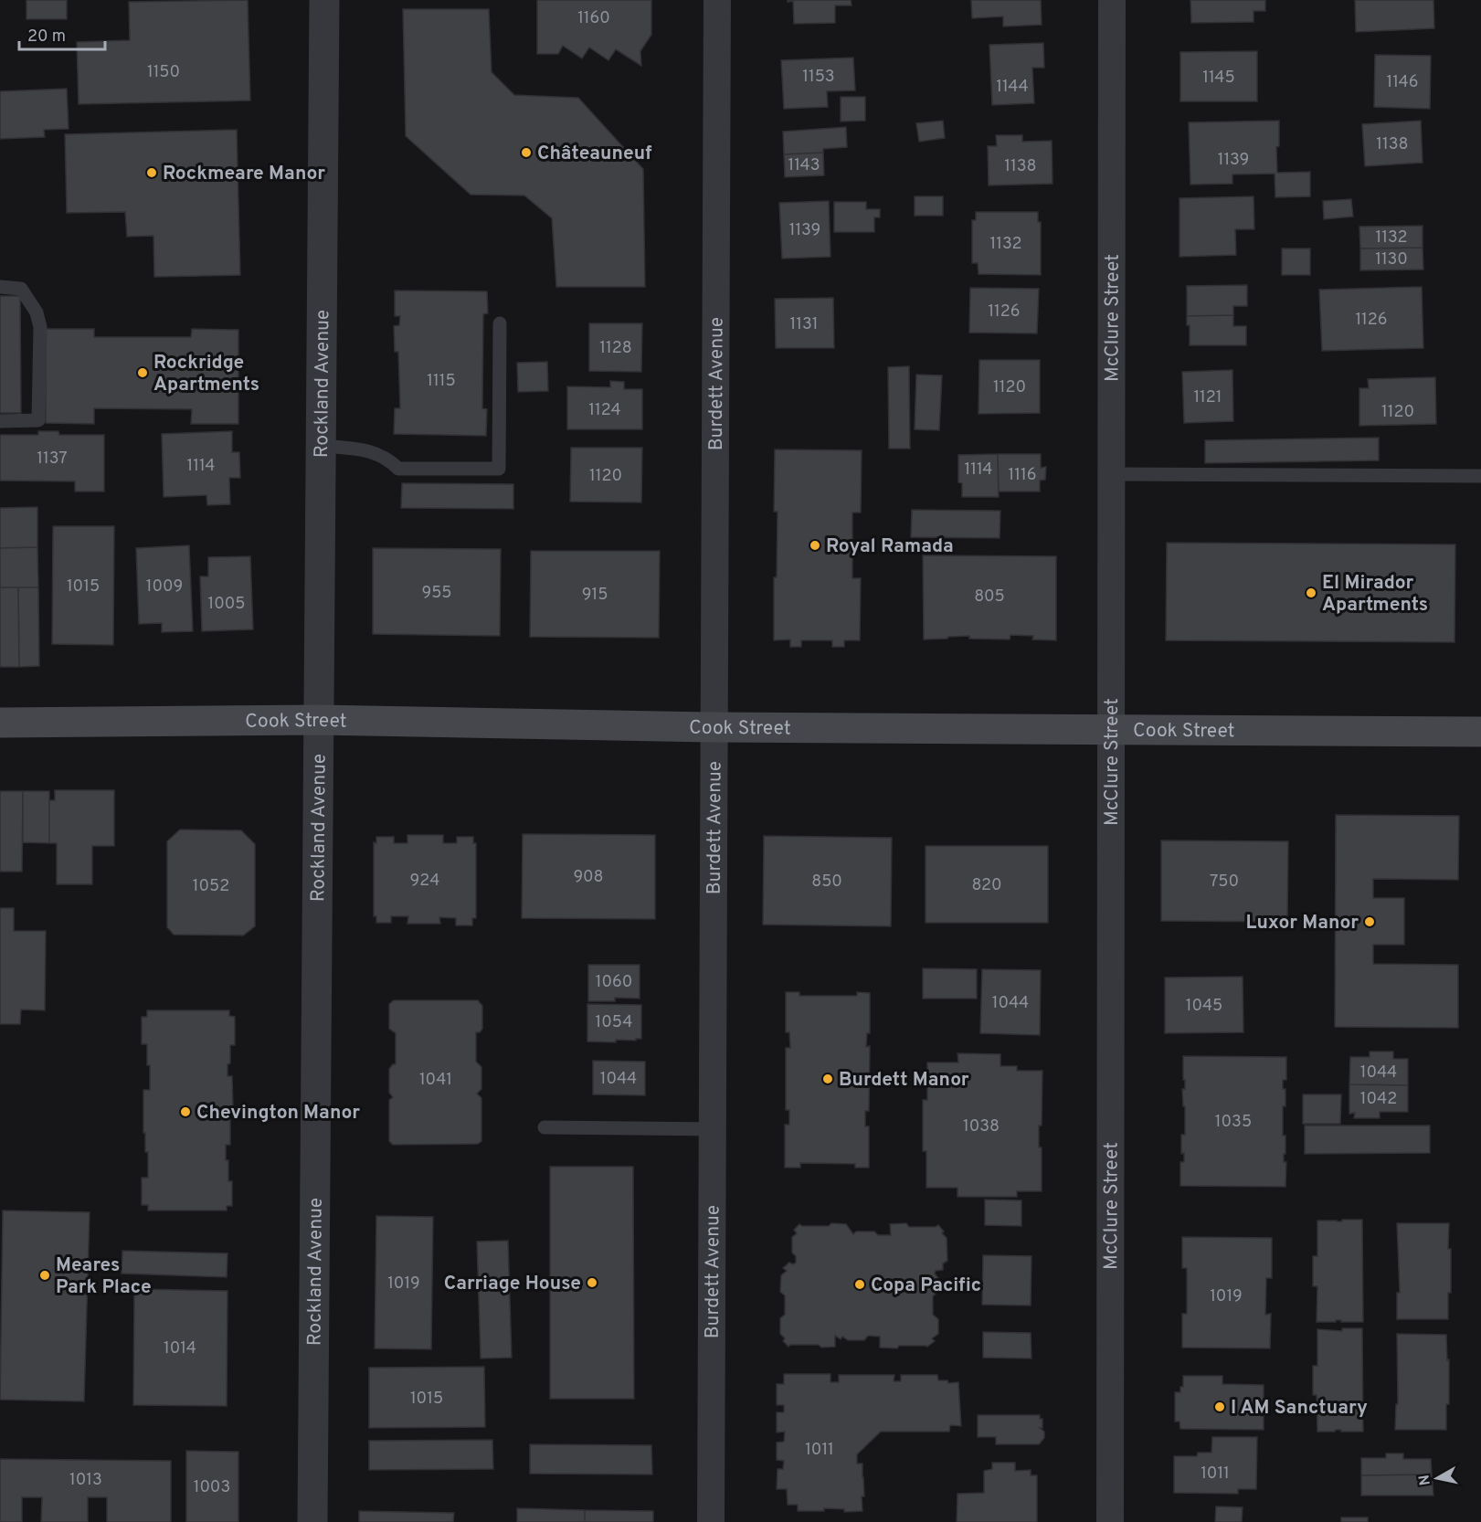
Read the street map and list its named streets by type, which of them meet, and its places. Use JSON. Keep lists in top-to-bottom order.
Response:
{
  "streets": {
    "main road": ["Cook Street"],
    "street": ["McClure Street", "Rockland Avenue", "Burdett Avenue"]
  },
  "crossings": [
    ["McClure Street", "Cook Street"],
    ["Rockland Avenue", "Cook Street"],
    ["Burdett Avenue", "Cook Street"]
  ],
  "places": [
    "Châteauneuf",
    "Rockmeare Manor",
    "Rockridge Apartments",
    "Royal Ramada",
    "El Mirador Apartments",
    "Luxor Manor",
    "Burdett Manor",
    "Chevington Manor",
    "Meares Park Place",
    "Carriage House",
    "Copa Pacific",
    "I AM Sanctuary"
  ],
  "house_numbers": [
    "1160",
    "1150",
    "1153",
    "1145",
    "1146",
    "1144",
    "1138",
    "1139",
    "1143",
    "1138",
    "1139",
    "1132",
    "1132",
    "1130",
    "1126",
    "1126",
    "1131",
    "1128",
    "1115",
    "1120",
    "1121",
    "1124",
    "1120",
    "1137",
    "1114",
    "1114",
    "1116",
    "1120",
    "1015",
    "1009",
    "955",
    "915",
    "805",
    "1005",
    "908",
    "924",
    "850",
    "750",
    "820",
    "1052",
    "1060",
    "1044",
    "1045",
    "1054",
    "1044",
    "1044",
    "1041",
    "1042",
    "1035",
    "1038",
    "1019",
    "1019",
    "1014",
    "1015",
    "1011",
    "1011",
    "1013",
    "1003"
  ],
  "scale_bar": "20 m",
  "north": "left"
}
